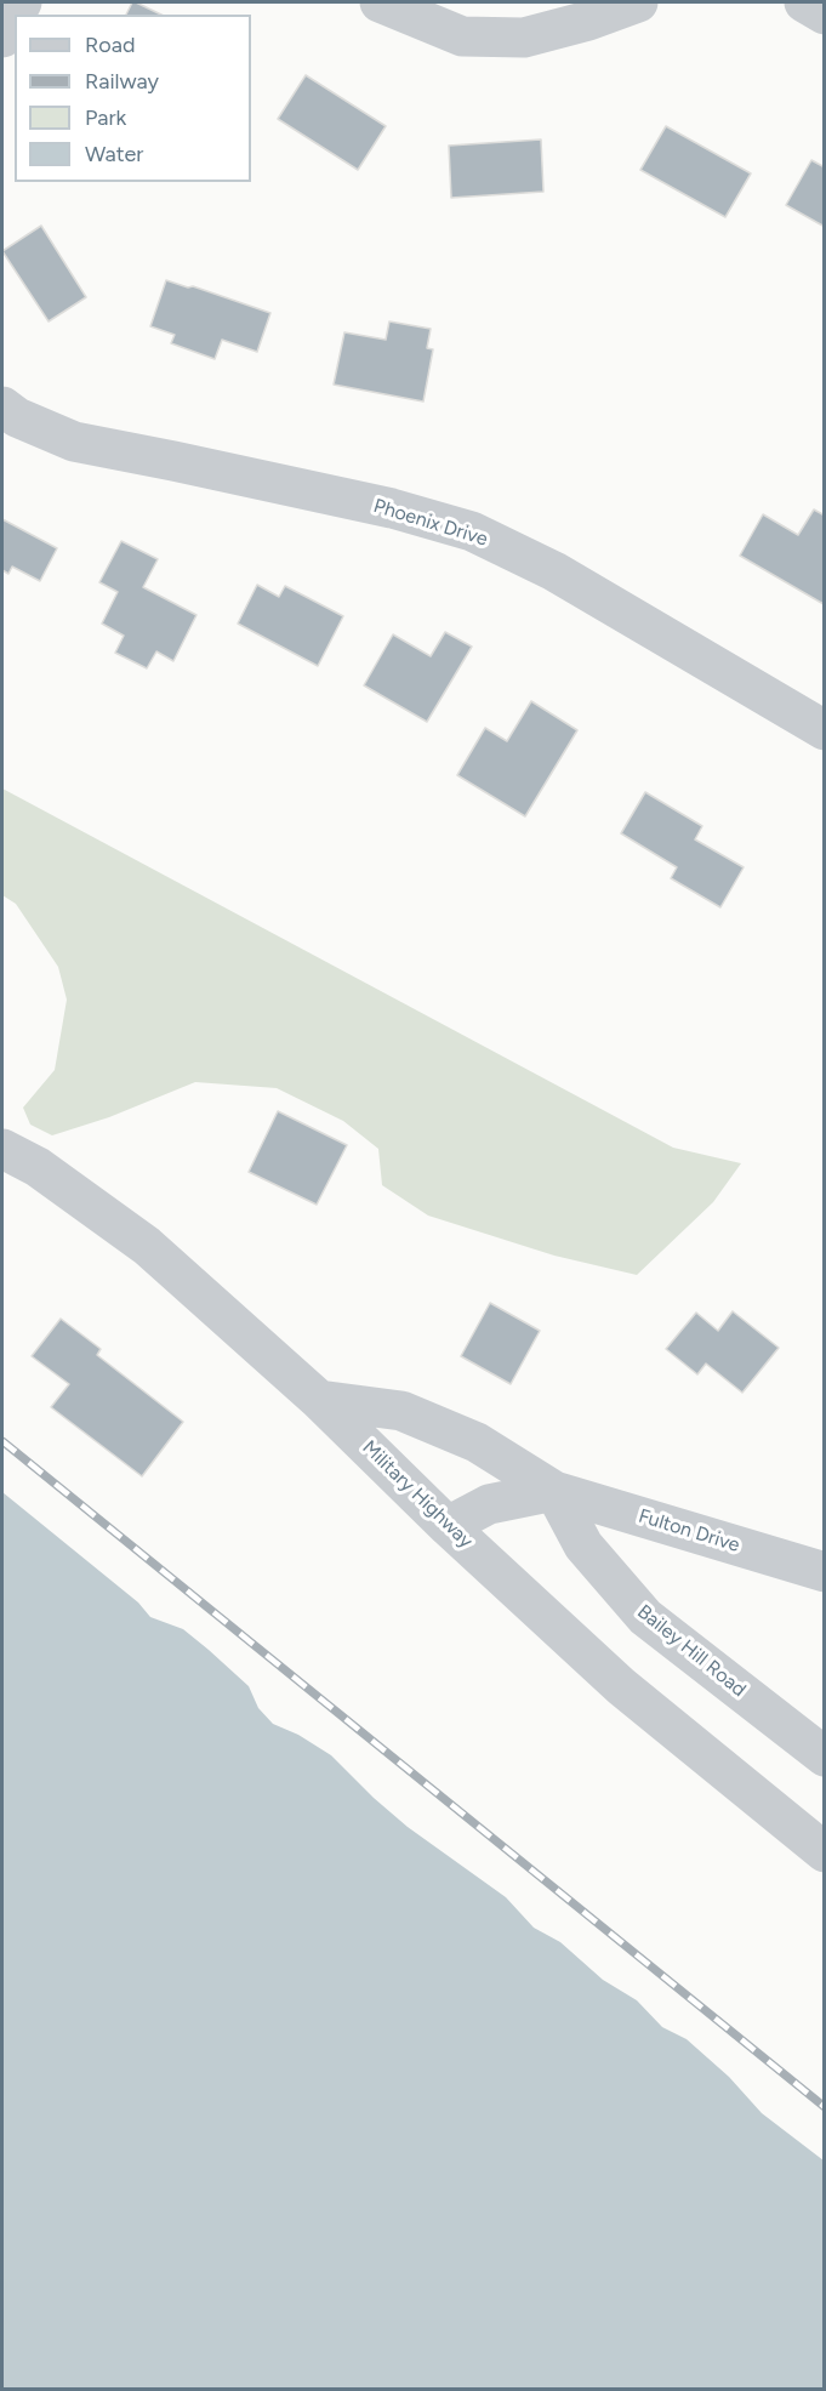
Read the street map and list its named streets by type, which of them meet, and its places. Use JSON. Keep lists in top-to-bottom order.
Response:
{
  "streets": {
    "street": [
      "Phoenix Drive",
      "Military Highway",
      "Fulton Drive",
      "Bailey Hill Road"
    ]
  },
  "crossings": [
    ["Military Highway", "Fulton Drive"],
    ["Fulton Drive", "Bailey Hill Road"]
  ],
  "legend": [
    "Road",
    "Railway",
    "Park",
    "Water"
  ]
}
